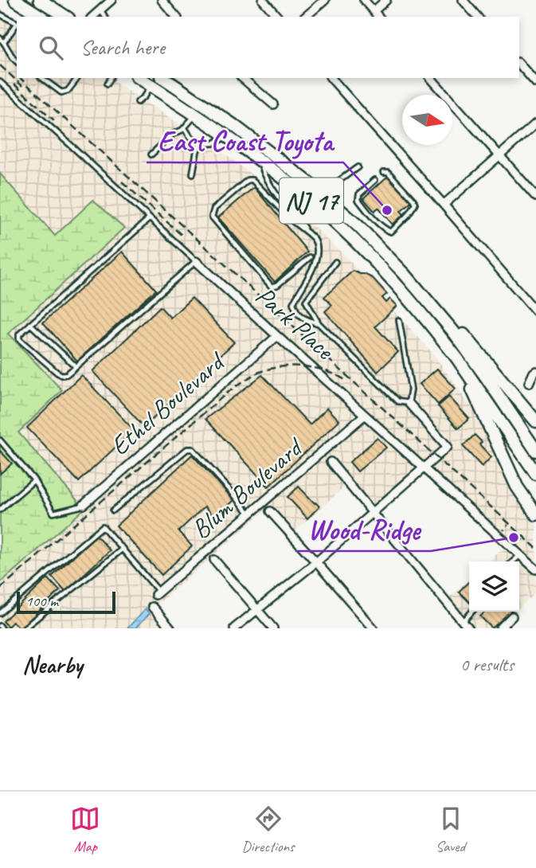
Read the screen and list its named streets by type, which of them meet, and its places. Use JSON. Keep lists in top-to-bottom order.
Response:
{
  "streets": {
    "highway": ["NJ 17"],
    "street": ["Park Place", "Ethel Boulevard", "Blum Boulevard"]
  },
  "crossings": [
    ["Park Place", "Ethel Boulevard"],
    ["Park Place", "Blum Boulevard"]
  ],
  "places": ["East Coast Toyota", "Wood-Ridge"],
  "scale_bar": "100 m",
  "north": "right",
  "page": {
    "search": "Search here",
    "scale": "100 m",
    "heading": ["Nearby", "0 results"],
    "nav": ["Map", "Directions", "Saved"]
  }
}
